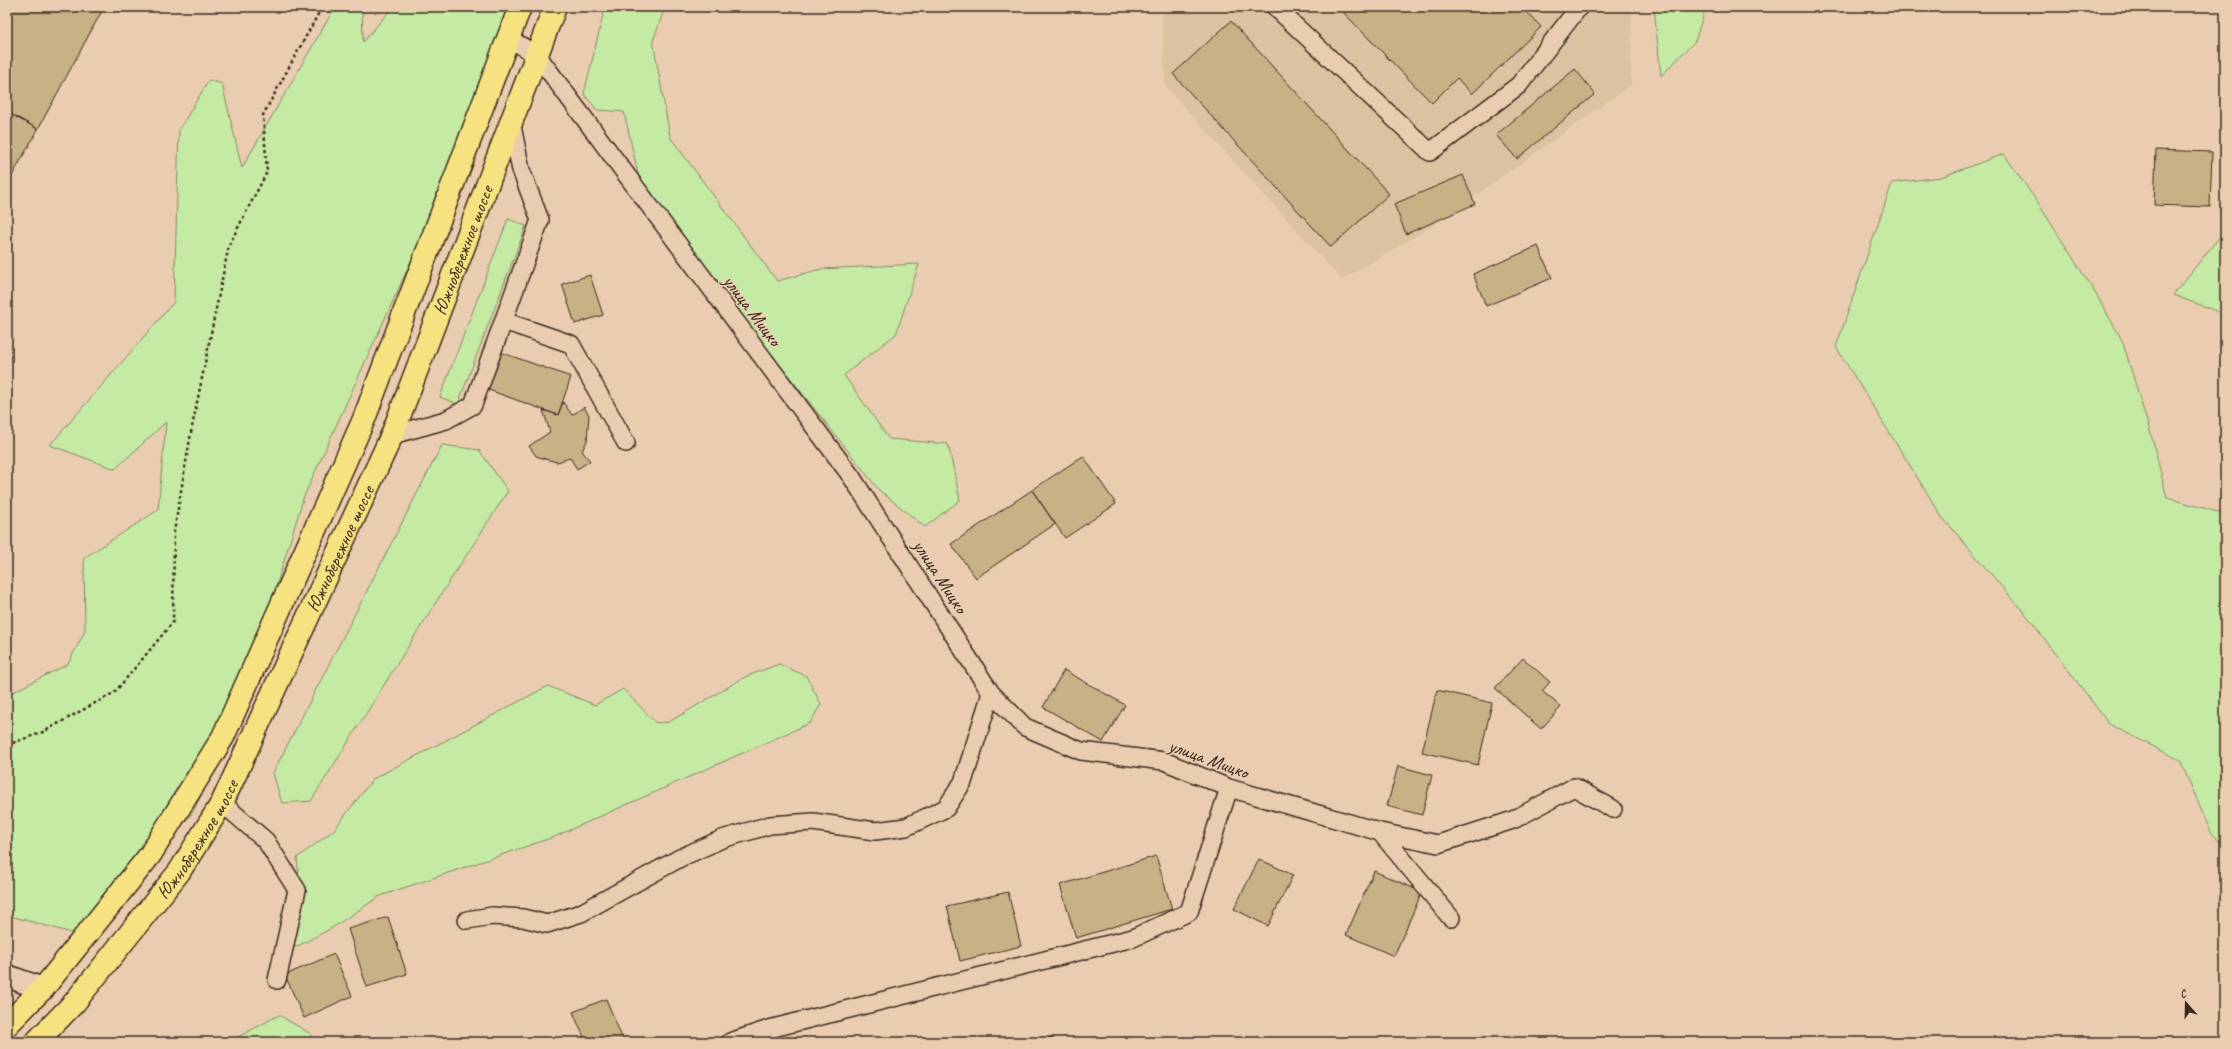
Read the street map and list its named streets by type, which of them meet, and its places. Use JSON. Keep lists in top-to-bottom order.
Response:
{
  "streets": {
    "highway": ["Южнобережное шоссе"],
    "lane": ["улица Мицко"]
  },
  "crossings": [
    ["Южнобережное шоссе", "улица Мицко"]
  ],
  "north": "top"
}
